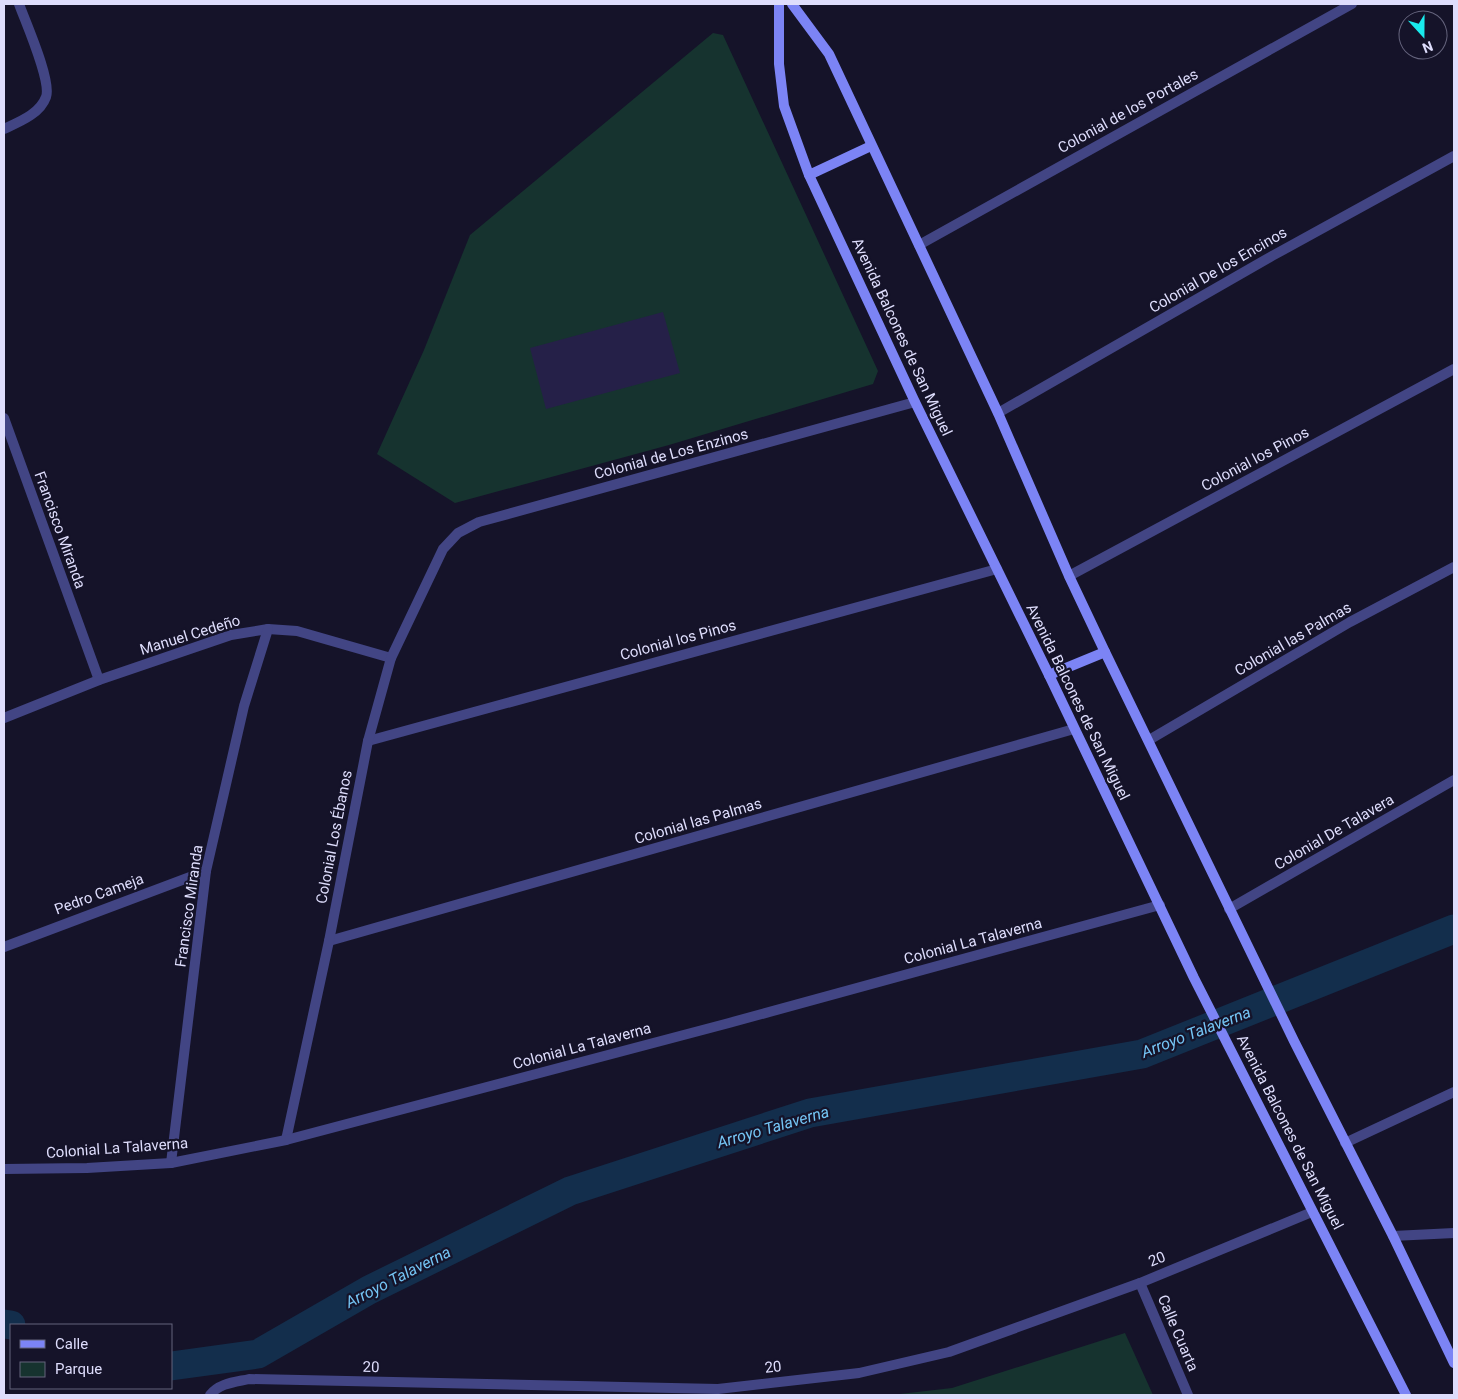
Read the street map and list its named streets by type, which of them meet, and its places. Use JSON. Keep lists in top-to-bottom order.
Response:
{
  "streets": {
    "street": [
      "Colonial de los Portales",
      "Colonial De los Encinos",
      "Avenida Balcones de San Miguel",
      "Colonial de Los Enzinos",
      "Colonial los Pinos",
      "Francisco Miranda",
      "Manuel Cedeño",
      "Colonial las Palmas",
      "Colonial De Talavera",
      "Colonial Los Ébanos",
      "Pedro Cameja",
      "Colonial La Talaverna",
      "20",
      "Calle Cuarta"
    ]
  },
  "crossings": [
    ["Avenida Balcones de San Miguel", "Colonial de Los Enzinos"],
    ["Avenida Balcones de San Miguel", "Colonial los Pinos"],
    ["Avenida Balcones de San Miguel", "Colonial las Palmas"],
    ["Avenida Balcones de San Miguel", "Colonial La Talaverna"],
    ["Avenida Balcones de San Miguel", "20"],
    ["Colonial de Los Enzinos", "Colonial Los Ébanos"],
    ["Colonial los Pinos", "Colonial Los Ébanos"],
    ["Francisco Miranda", "Manuel Cedeño"],
    ["Francisco Miranda", "Pedro Cameja"],
    ["Francisco Miranda", "Colonial La Talaverna"],
    ["Manuel Cedeño", "Colonial Los Ébanos"],
    ["Colonial las Palmas", "Colonial Los Ébanos"],
    ["Colonial Los Ébanos", "Colonial La Talaverna"],
    ["20", "Calle Cuarta"]
  ],
  "water": ["Arroyo Talaverna"],
  "legend": ["Calle", "Parque"],
  "north": "bottom"
}
